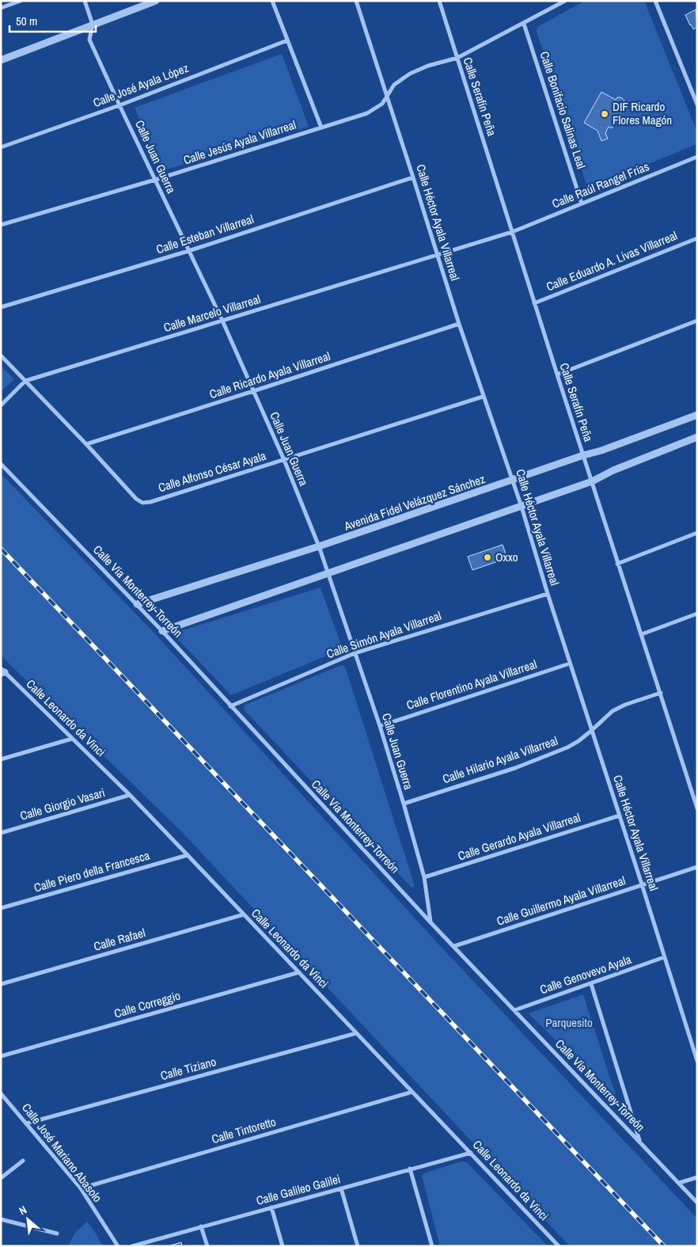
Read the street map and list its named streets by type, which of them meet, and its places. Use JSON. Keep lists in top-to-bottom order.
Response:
{
  "streets": {
    "street": [
      "Calle José Ayala López",
      "Calle Serafín Peña",
      "Calle Bonifacio Salinas Leal",
      "Calle Jesús Ayala Villarreal",
      "Calle Juan Guerra",
      "Calle Raúl Rangel Frías",
      "Calle Héctor Ayala Villarreal",
      "Calle Esteban Villarreal",
      "Calle Eduardo A. Livas Villarreal",
      "Calle Marcelo Villarreal",
      "Calle Ricardo Ayala Villarreal",
      "Calle Alfonso César Ayala",
      "Avenida Fidel Velázquez Sánchez",
      "Calle Vía Monterrey-Torreón",
      "Calle Simón Ayala Villarreal",
      "Calle Florentino Ayala Villarreal",
      "Calle Leonardo da Vinci",
      "Calle Hilario Ayala Villarreal",
      "Calle Giorgio Vasari",
      "Calle Gerardo Ayala Villarreal",
      "Calle Piero della Francesca",
      "Calle Guillermo Ayala Villarreal",
      "Calle Rafael",
      "Calle Genovevo Ayala",
      "Calle Correggio",
      "Calle Tiziano",
      "Calle Tintoretto",
      "Calle José Mariano Abasolo",
      "Calle Galileo Galilei"
    ]
  },
  "crossings": [
    ["Calle José Ayala López", "Calle Juan Guerra"],
    ["Calle Serafín Peña", "Calle Jesús Ayala Villarreal"],
    ["Calle Serafín Peña", "Calle Raúl Rangel Frías"],
    ["Calle Serafín Peña", "Calle Eduardo A. Livas Villarreal"],
    ["Calle Serafín Peña", "Avenida Fidel Velázquez Sánchez"],
    ["Calle Serafín Peña", "Calle Hilario Ayala Villarreal"],
    ["Calle Bonifacio Salinas Leal", "Calle Jesús Ayala Villarreal"],
    ["Calle Bonifacio Salinas Leal", "Calle Raúl Rangel Frías"],
    ["Calle Jesús Ayala Villarreal", "Calle Juan Guerra"],
    ["Calle Jesús Ayala Villarreal", "Calle Héctor Ayala Villarreal"],
    ["Calle Juan Guerra", "Calle Esteban Villarreal"],
    ["Calle Juan Guerra", "Calle Marcelo Villarreal"],
    ["Calle Juan Guerra", "Calle Ricardo Ayala Villarreal"],
    ["Calle Juan Guerra", "Calle Alfonso César Ayala"],
    ["Calle Juan Guerra", "Avenida Fidel Velázquez Sánchez"],
    ["Calle Juan Guerra", "Calle Vía Monterrey-Torreón"],
    ["Calle Juan Guerra", "Calle Simón Ayala Villarreal"],
    ["Calle Juan Guerra", "Calle Florentino Ayala Villarreal"],
    ["Calle Juan Guerra", "Calle Hilario Ayala Villarreal"],
    ["Calle Juan Guerra", "Calle Gerardo Ayala Villarreal"],
    ["Calle Raúl Rangel Frías", "Calle Héctor Ayala Villarreal"],
    ["Calle Raúl Rangel Frías", "Calle Marcelo Villarreal"],
    ["Calle Héctor Ayala Villarreal", "Calle Esteban Villarreal"],
    ["Calle Héctor Ayala Villarreal", "Calle Marcelo Villarreal"],
    ["Calle Héctor Ayala Villarreal", "Calle Ricardo Ayala Villarreal"],
    ["Calle Héctor Ayala Villarreal", "Calle Alfonso César Ayala"],
    ["Calle Héctor Ayala Villarreal", "Avenida Fidel Velázquez Sánchez"],
    ["Calle Héctor Ayala Villarreal", "Calle Simón Ayala Villarreal"],
    ["Calle Héctor Ayala Villarreal", "Calle Florentino Ayala Villarreal"],
    ["Calle Héctor Ayala Villarreal", "Calle Hilario Ayala Villarreal"],
    ["Calle Héctor Ayala Villarreal", "Calle Gerardo Ayala Villarreal"],
    ["Calle Héctor Ayala Villarreal", "Calle Guillermo Ayala Villarreal"],
    ["Calle Héctor Ayala Villarreal", "Calle Genovevo Ayala"],
    ["Calle Marcelo Villarreal", "Calle Alfonso César Ayala"],
    ["Calle Ricardo Ayala Villarreal", "Calle Alfonso César Ayala"],
    ["Avenida Fidel Velázquez Sánchez", "Calle Vía Monterrey-Torreón"],
    ["Calle Vía Monterrey-Torreón", "Calle Simón Ayala Villarreal"],
    ["Calle Vía Monterrey-Torreón", "Calle Guillermo Ayala Villarreal"],
    ["Calle Vía Monterrey-Torreón", "Calle Genovevo Ayala"],
    ["Calle Leonardo da Vinci", "Calle Giorgio Vasari"],
    ["Calle Leonardo da Vinci", "Calle Piero della Francesca"],
    ["Calle Leonardo da Vinci", "Calle Rafael"],
    ["Calle Leonardo da Vinci", "Calle Correggio"],
    ["Calle Leonardo da Vinci", "Calle Tiziano"],
    ["Calle Leonardo da Vinci", "Calle Tintoretto"],
    ["Calle Leonardo da Vinci", "Calle Galileo Galilei"],
    ["Calle Tiziano", "Calle José Mariano Abasolo"],
    ["Calle Tintoretto", "Calle José Mariano Abasolo"]
  ],
  "parks": ["Parquesito"],
  "places": ["DIF Ricardo Flores Magón", "Oxxo"],
  "scale_bar": "50 m",
  "north": "top left"
}
